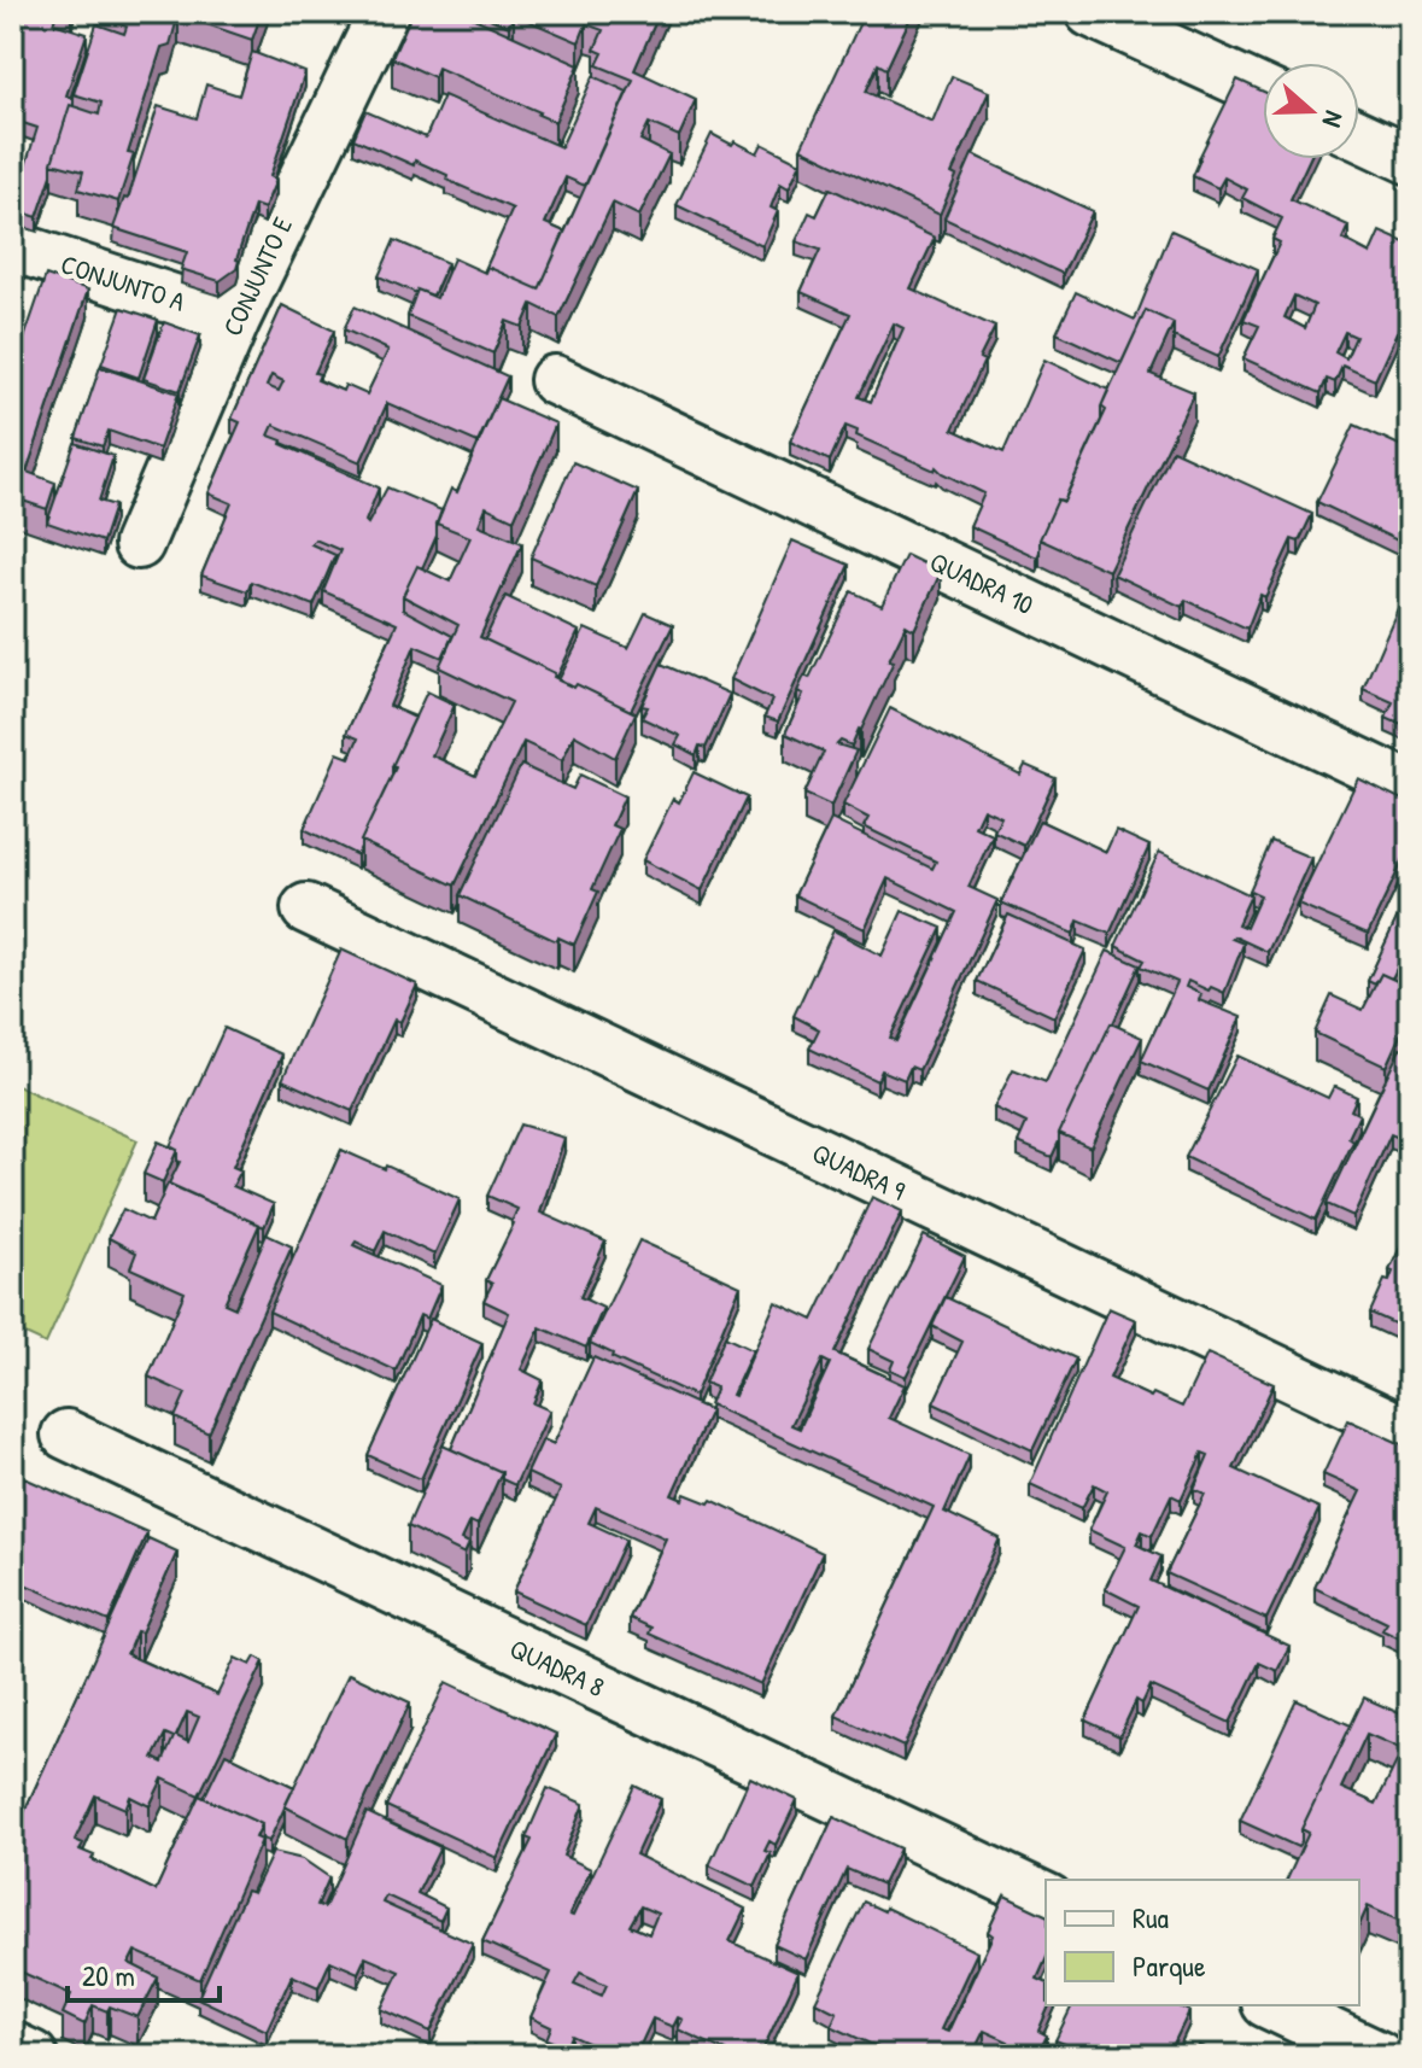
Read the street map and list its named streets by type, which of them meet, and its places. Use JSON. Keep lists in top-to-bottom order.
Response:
{
  "streets": {
    "street": [
      "CONJUNTO E",
      "CONJUNTO A",
      "QUADRA 10",
      "QUADRA 9",
      "QUADRA 8"
    ]
  },
  "crossings": [
    ["CONJUNTO E", "CONJUNTO A"]
  ],
  "legend": ["Rua", "Parque"],
  "scale_bar": "20 m",
  "north": "right"
}
